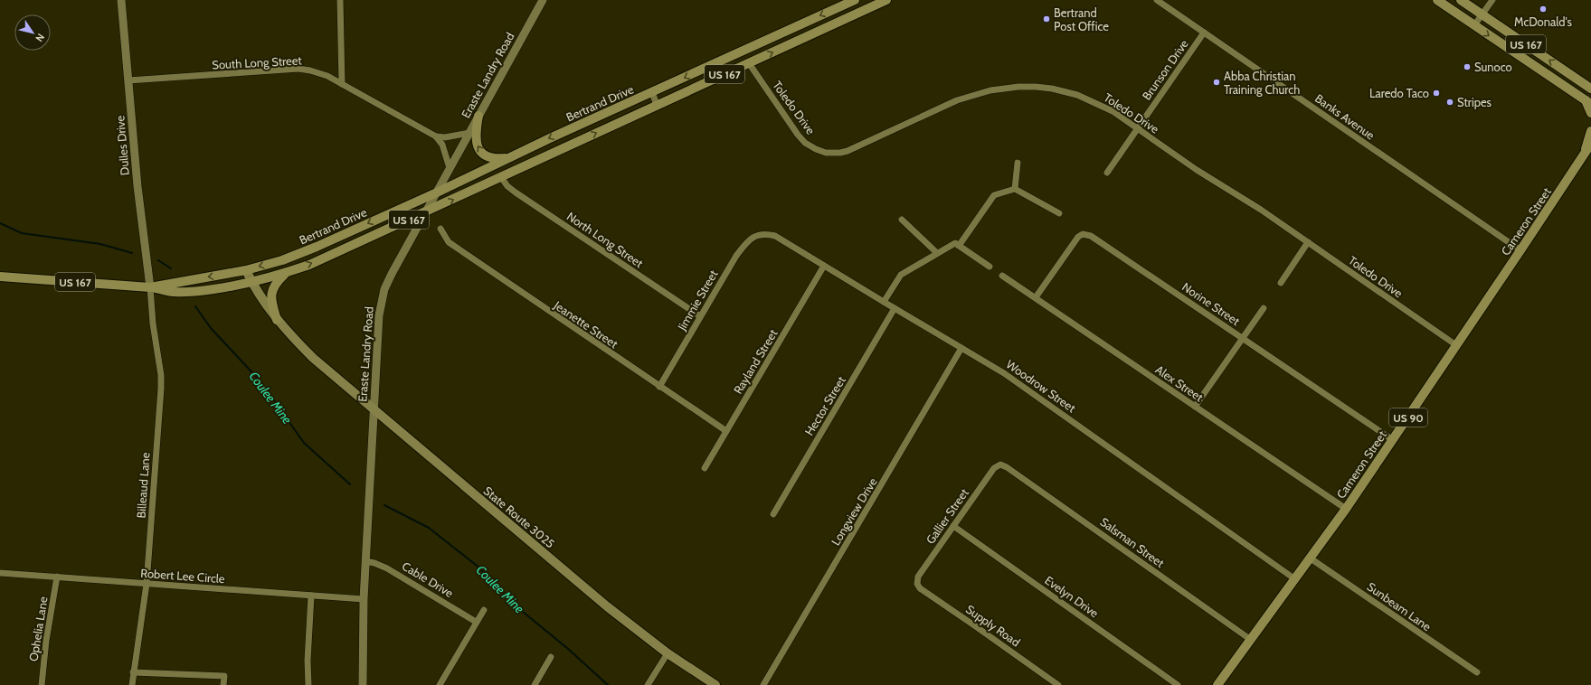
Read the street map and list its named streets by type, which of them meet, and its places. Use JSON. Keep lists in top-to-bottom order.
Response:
{
  "streets": {
    "main road": [
      "US 167",
      "Bertrand Drive",
      "Cameron Street",
      "US 90",
      "State Route 3025"
    ],
    "street": [
      "South Long Street",
      "Brunson Drive",
      "Eraste Landry Road",
      "Toledo Drive",
      "Banks Avenue",
      "Dulles Drive",
      "North Long Street",
      "Jimmie Street",
      "Norine Street",
      "Jeanette Street",
      "Rayland Street",
      "Alex Street",
      "Woodrow Street",
      "Hector Street",
      "Billeaud Lane",
      "Longview Drive",
      "Gallier Street",
      "Salsman Street",
      "Robert Lee Circle",
      "Cable Drive",
      "Evelyn Drive",
      "Sunbeam Lane",
      "Supply Road",
      "Ophelia Lane"
    ]
  },
  "crossings": [
    ["US 167", "Eraste Landry Road"],
    ["US 167", "Bertrand Drive"],
    ["US 167", "Toledo Drive"],
    ["US 167", "Dulles Drive"],
    ["US 167", "North Long Street"],
    ["US 167", "Billeaud Lane"],
    ["US 167", "State Route 3025"],
    ["South Long Street", "Dulles Drive"],
    ["Brunson Drive", "Toledo Drive"],
    ["Brunson Drive", "Banks Avenue"],
    ["Eraste Landry Road", "Bertrand Drive"],
    ["Eraste Landry Road", "State Route 3025"],
    ["Eraste Landry Road", "Robert Lee Circle"],
    ["Eraste Landry Road", "Cable Drive"],
    ["Bertrand Drive", "Dulles Drive"],
    ["Bertrand Drive", "Billeaud Lane"],
    ["Bertrand Drive", "State Route 3025"],
    ["Toledo Drive", "Cameron Street"],
    ["Banks Avenue", "Cameron Street"],
    ["Dulles Drive", "Billeaud Lane"],
    ["Cameron Street", "Norine Street"],
    ["Cameron Street", "Alex Street"],
    ["Cameron Street", "Woodrow Street"],
    ["Cameron Street", "Salsman Street"],
    ["Cameron Street", "Sunbeam Lane"],
    ["North Long Street", "Jimmie Street"],
    ["Jimmie Street", "Jeanette Street"],
    ["Jimmie Street", "Woodrow Street"],
    ["Norine Street", "Alex Street"],
    ["Jeanette Street", "Rayland Street"],
    ["Rayland Street", "Woodrow Street"],
    ["Woodrow Street", "Hector Street"],
    ["Woodrow Street", "Longview Drive"],
    ["Billeaud Lane", "Robert Lee Circle"],
    ["Gallier Street", "Salsman Street"],
    ["Gallier Street", "Evelyn Drive"],
    ["Gallier Street", "Supply Road"],
    ["Robert Lee Circle", "Ophelia Lane"]
  ],
  "water": ["Coulee Mine"],
  "places": [
    "McDonald's",
    "Bertrand Post Office",
    "Sunoco",
    "Abba Christian Training Church",
    "Laredo Taco",
    "Stripes"
  ],
  "north": "bottom right"
}
